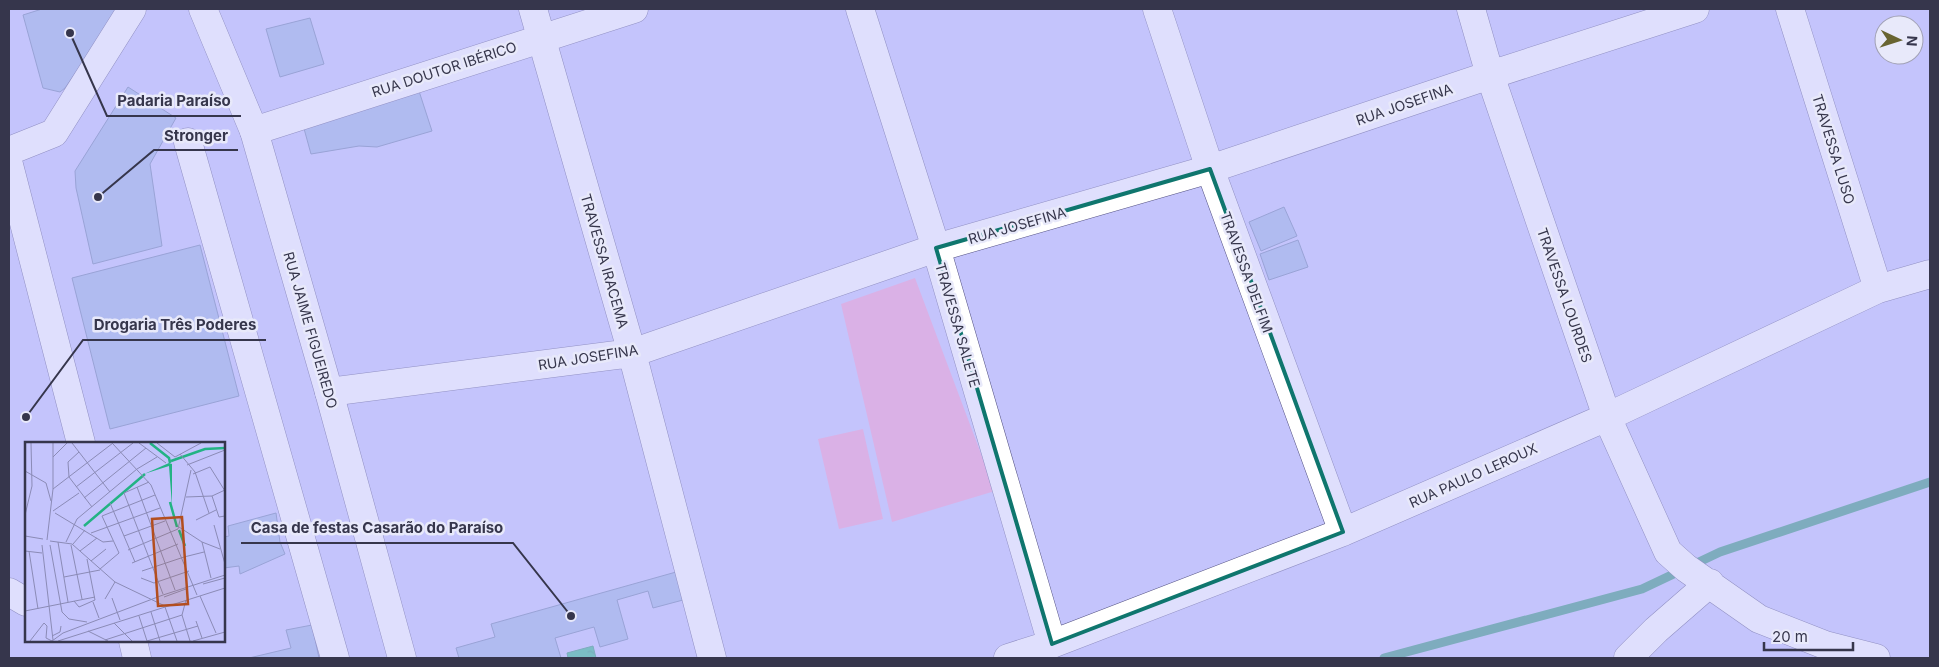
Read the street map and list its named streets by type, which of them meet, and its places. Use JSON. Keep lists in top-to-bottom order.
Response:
{
  "streets": {
    "street": [
      "RUA DOUTOR IBÉRICO",
      "RUA JOSEFINA",
      "TRAVESSA LUSO",
      "TRAVESSA IRACEMA",
      "TRAVESSA DELFIM",
      "TRAVESSA LOURDES",
      "TRAVESSA SALETE",
      "RUA JAIME FIGUEIREDO",
      "RUA PAULO LEROUX"
    ]
  },
  "crossings": [
    ["RUA DOUTOR IBÉRICO", "TRAVESSA IRACEMA"],
    ["RUA DOUTOR IBÉRICO", "RUA JAIME FIGUEIREDO"],
    ["RUA JOSEFINA", "TRAVESSA IRACEMA"],
    ["RUA JOSEFINA", "TRAVESSA DELFIM"],
    ["RUA JOSEFINA", "TRAVESSA LOURDES"],
    ["RUA JOSEFINA", "TRAVESSA SALETE"],
    ["RUA JOSEFINA", "RUA JAIME FIGUEIREDO"],
    ["TRAVESSA LUSO", "RUA PAULO LEROUX"],
    ["TRAVESSA DELFIM", "RUA PAULO LEROUX"],
    ["TRAVESSA LOURDES", "RUA PAULO LEROUX"],
    ["TRAVESSA SALETE", "RUA PAULO LEROUX"]
  ],
  "places": [
    "Padaria Paraíso",
    "Stronger",
    "Drogaria Três Poderes",
    "Casa de festas Casarão do Paraíso"
  ],
  "scale_bar": "20 m",
  "north": "right"
}
